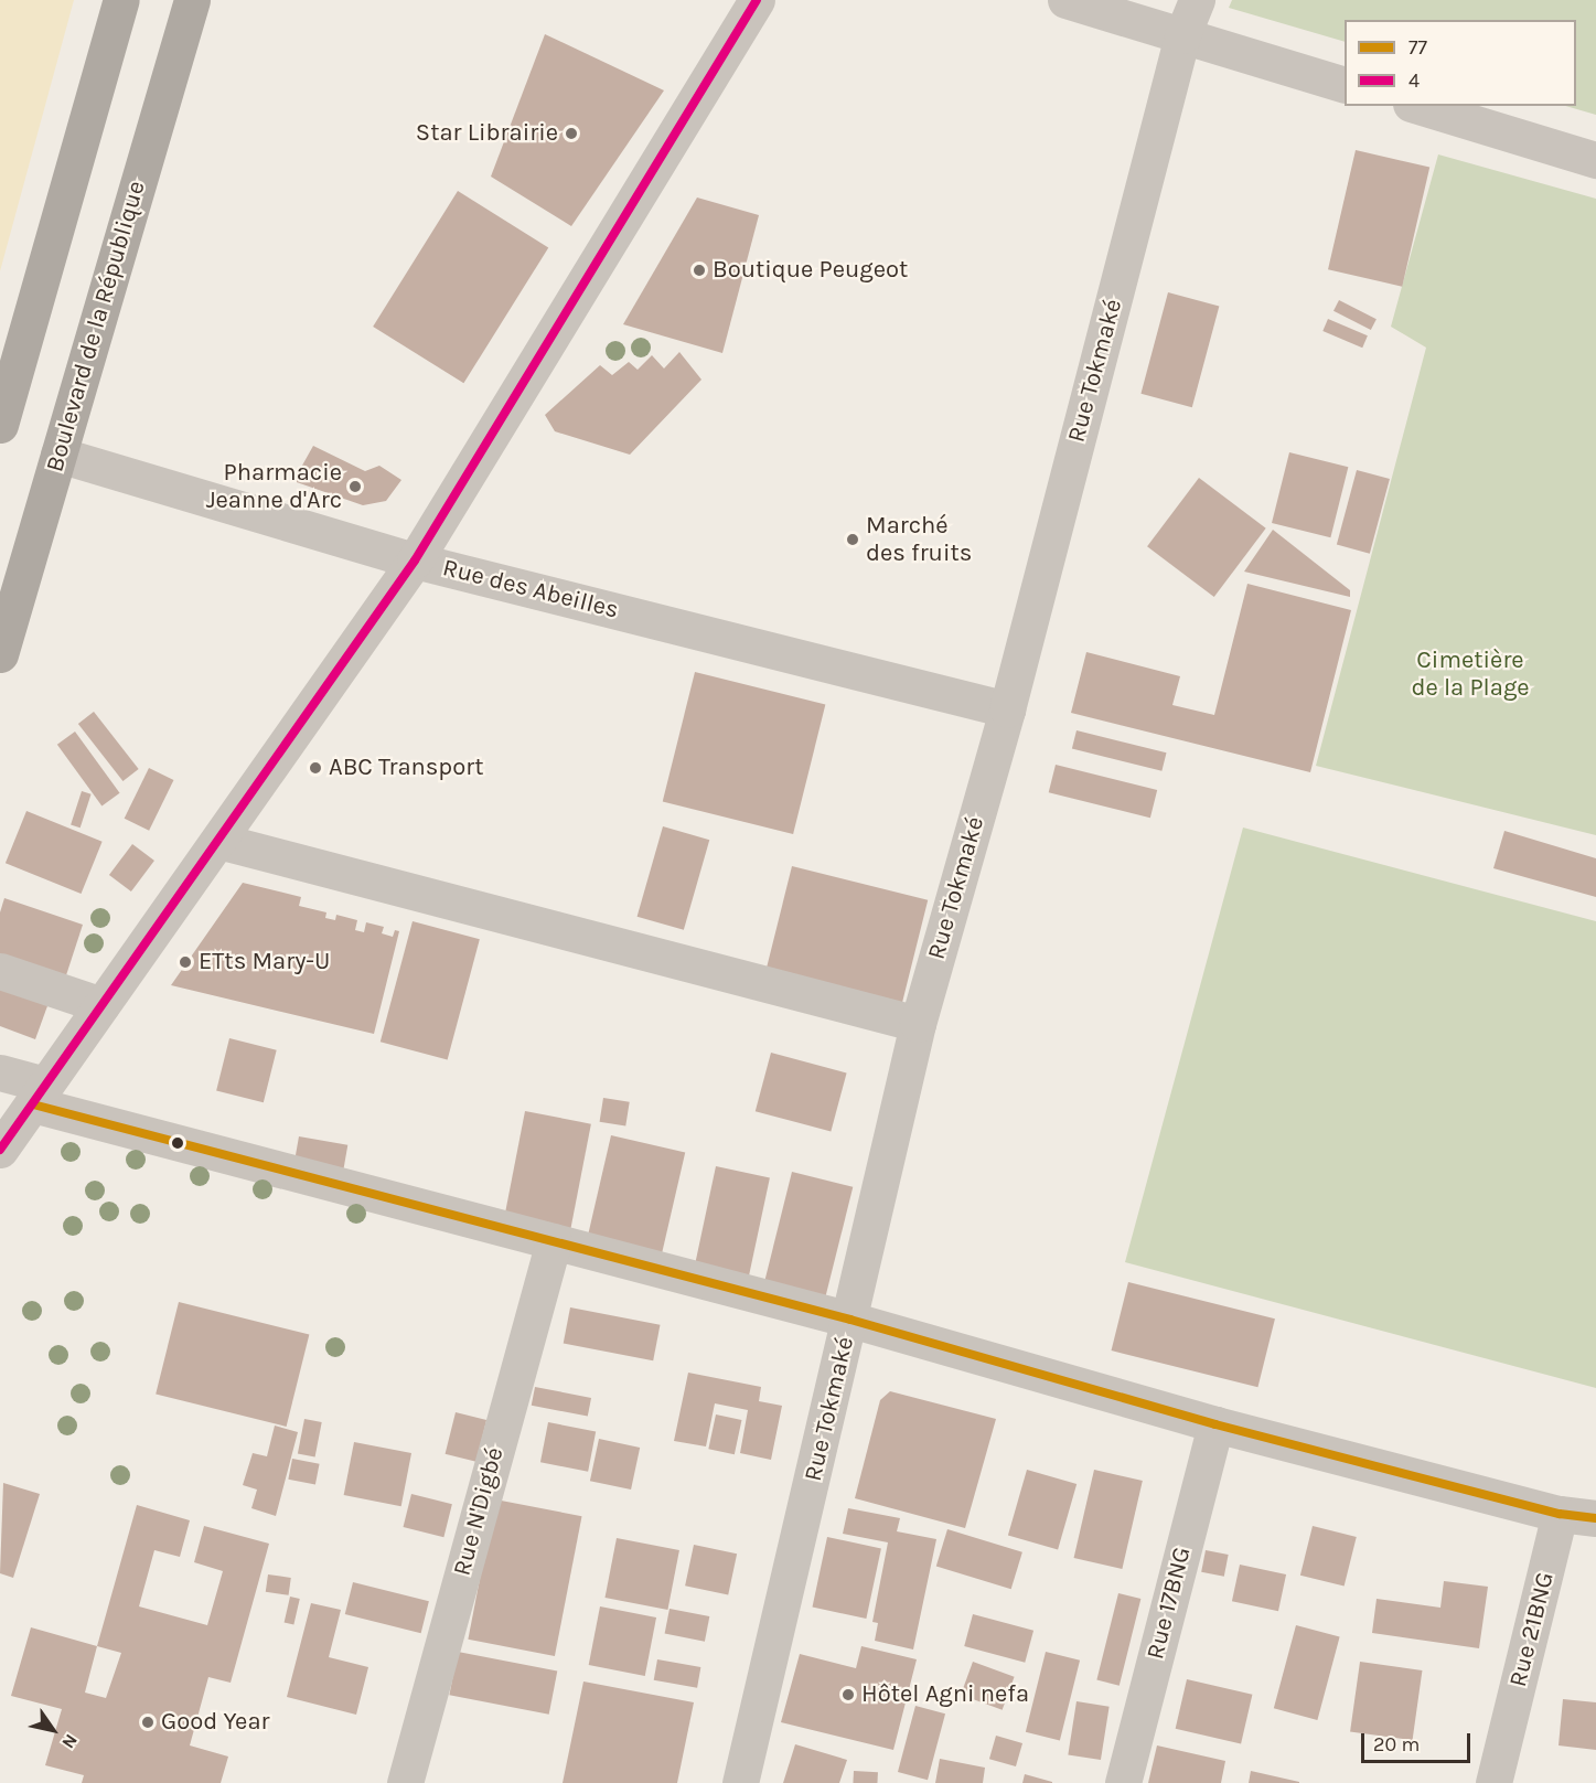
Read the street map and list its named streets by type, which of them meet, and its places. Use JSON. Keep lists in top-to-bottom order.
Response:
{
  "streets": {
    "highway": ["Boulevard de la République"],
    "street": [
      "Rue Tokmaké",
      "Rue des Abeilles",
      "Rue N'Digbé",
      "Rue 17BNG",
      "Rue 21BNG"
    ]
  },
  "crossings": [
    ["Boulevard de la République", "Rue des Abeilles"],
    ["Rue Tokmaké", "Rue des Abeilles"]
  ],
  "parks": ["Cimetière de la Plage"],
  "places": [
    "Star Librairie",
    "Boutique Peugeot",
    "Pharmacie Jeanne d'Arc",
    "Marché des fruits",
    "ABC Transport",
    "ETts Mary-U",
    "Hôtel Agni nefa",
    "Good Year"
  ],
  "lines": ["transit line 4", "transit line 77"],
  "legend": ["77", "4"],
  "scale_bar": "20 m",
  "north": "bottom right"
}
